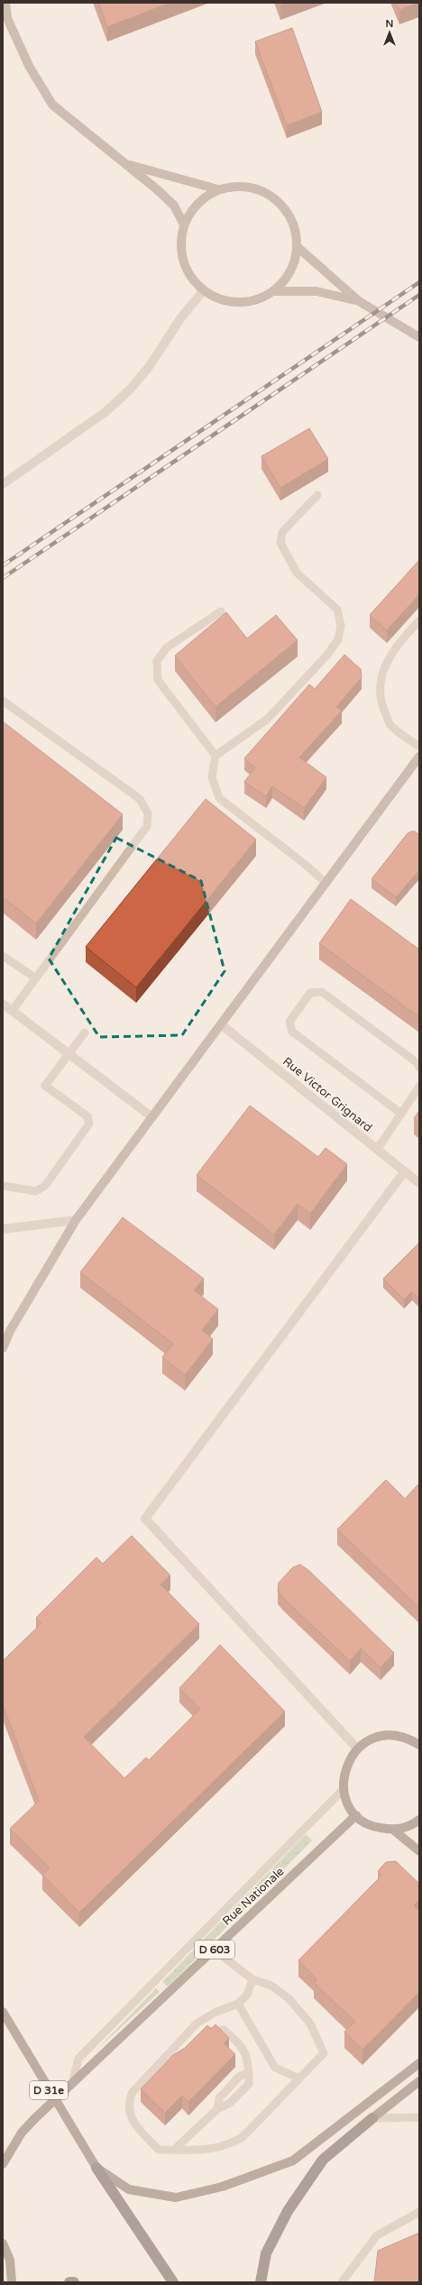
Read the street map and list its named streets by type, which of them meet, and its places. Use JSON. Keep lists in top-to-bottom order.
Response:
{
  "streets": {
    "main road": ["Rue Nationale", "D 603", "D 31e"],
    "street": ["Rue Victor Grignard"]
  },
  "crossings": [
    ["Rue Nationale", "D 603"]
  ],
  "north": "top"
}
